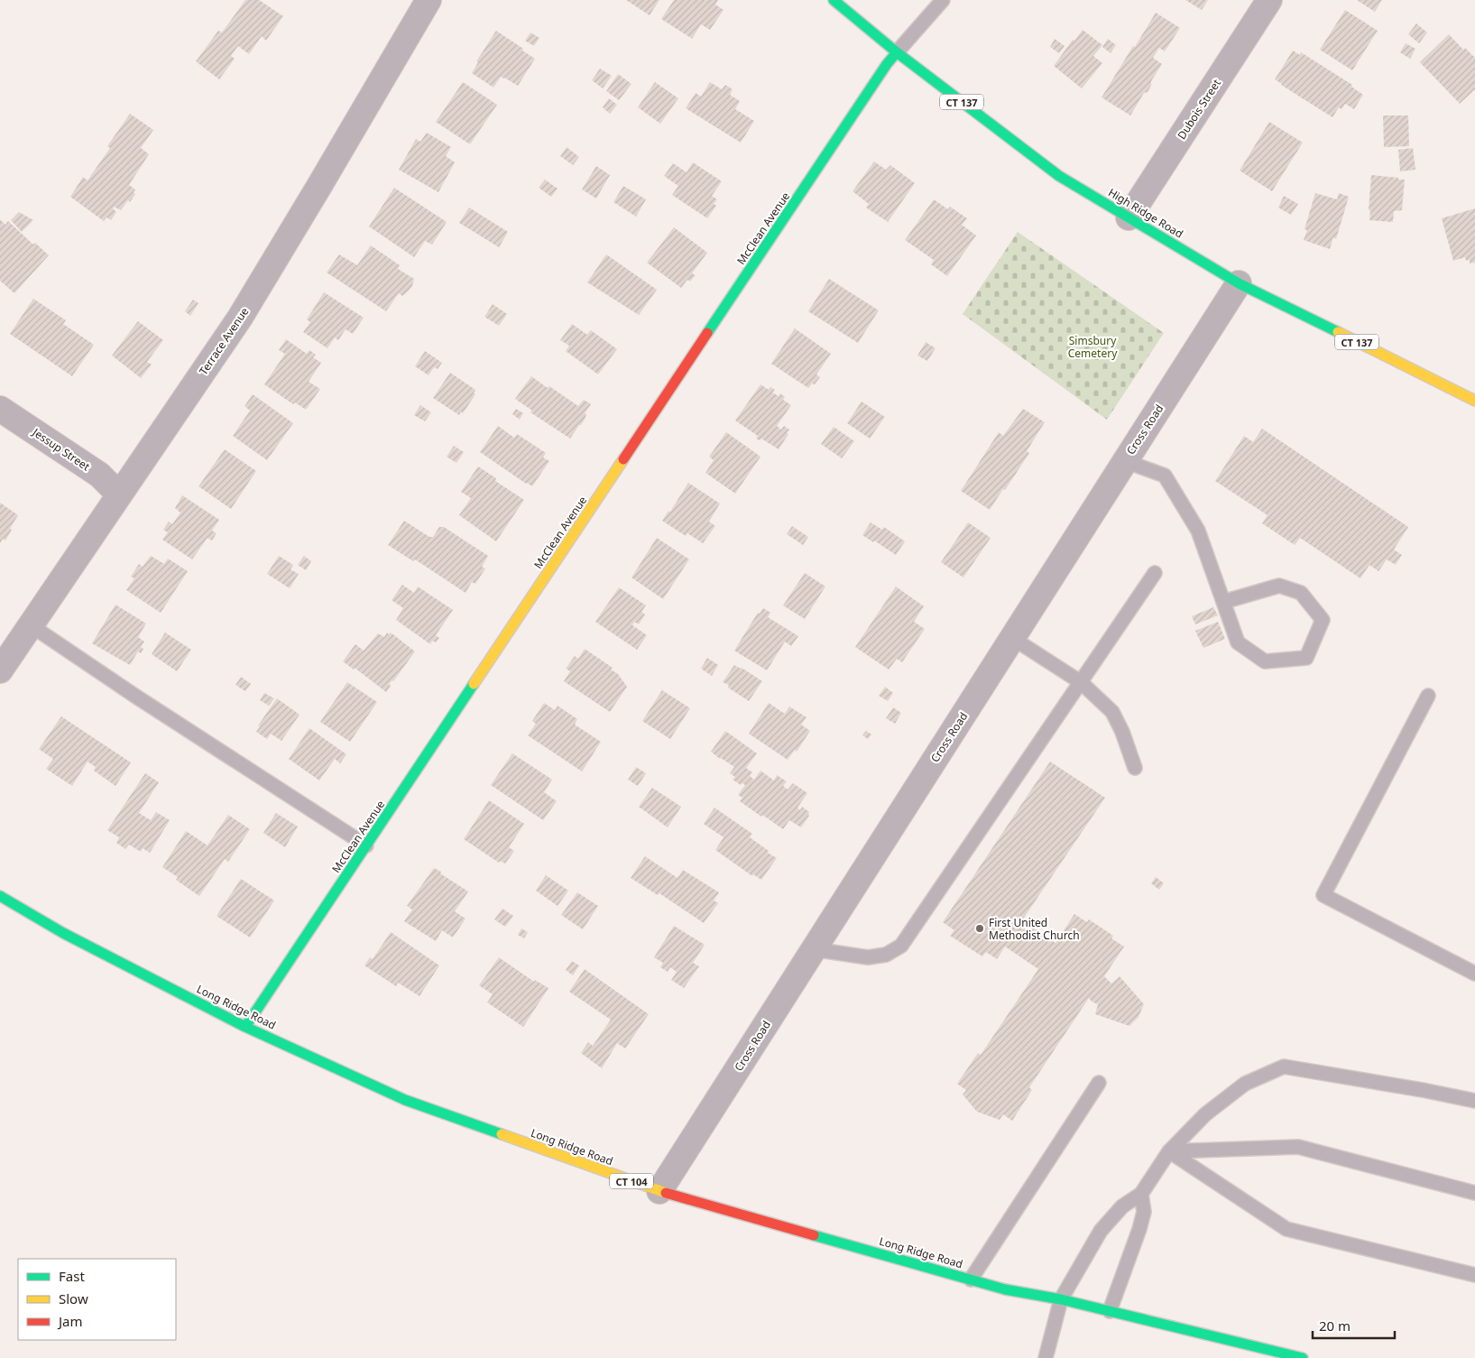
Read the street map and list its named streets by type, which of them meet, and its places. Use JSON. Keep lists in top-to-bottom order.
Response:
{
  "streets": {
    "main road": [
      "CT 137",
      "High Ridge Road",
      "McClean Avenue",
      "Long Ridge Road",
      "CT 104"
    ],
    "street": [
      "Dubois Street",
      "Terrace Avenue",
      "Cross Road",
      "Jessup Street"
    ]
  },
  "crossings": [
    ["Dubois Street", "High Ridge Road"],
    ["High Ridge Road", "McClean Avenue"],
    ["High Ridge Road", "Cross Road"],
    ["McClean Avenue", "Long Ridge Road"],
    ["Terrace Avenue", "Jessup Street"],
    ["Cross Road", "Long Ridge Road"]
  ],
  "parks": ["Simsbury Cemetery"],
  "places": ["First United Methodist Church"],
  "legend": ["Fast", "Slow", "Jam"],
  "scale_bar": "20 m"
}
